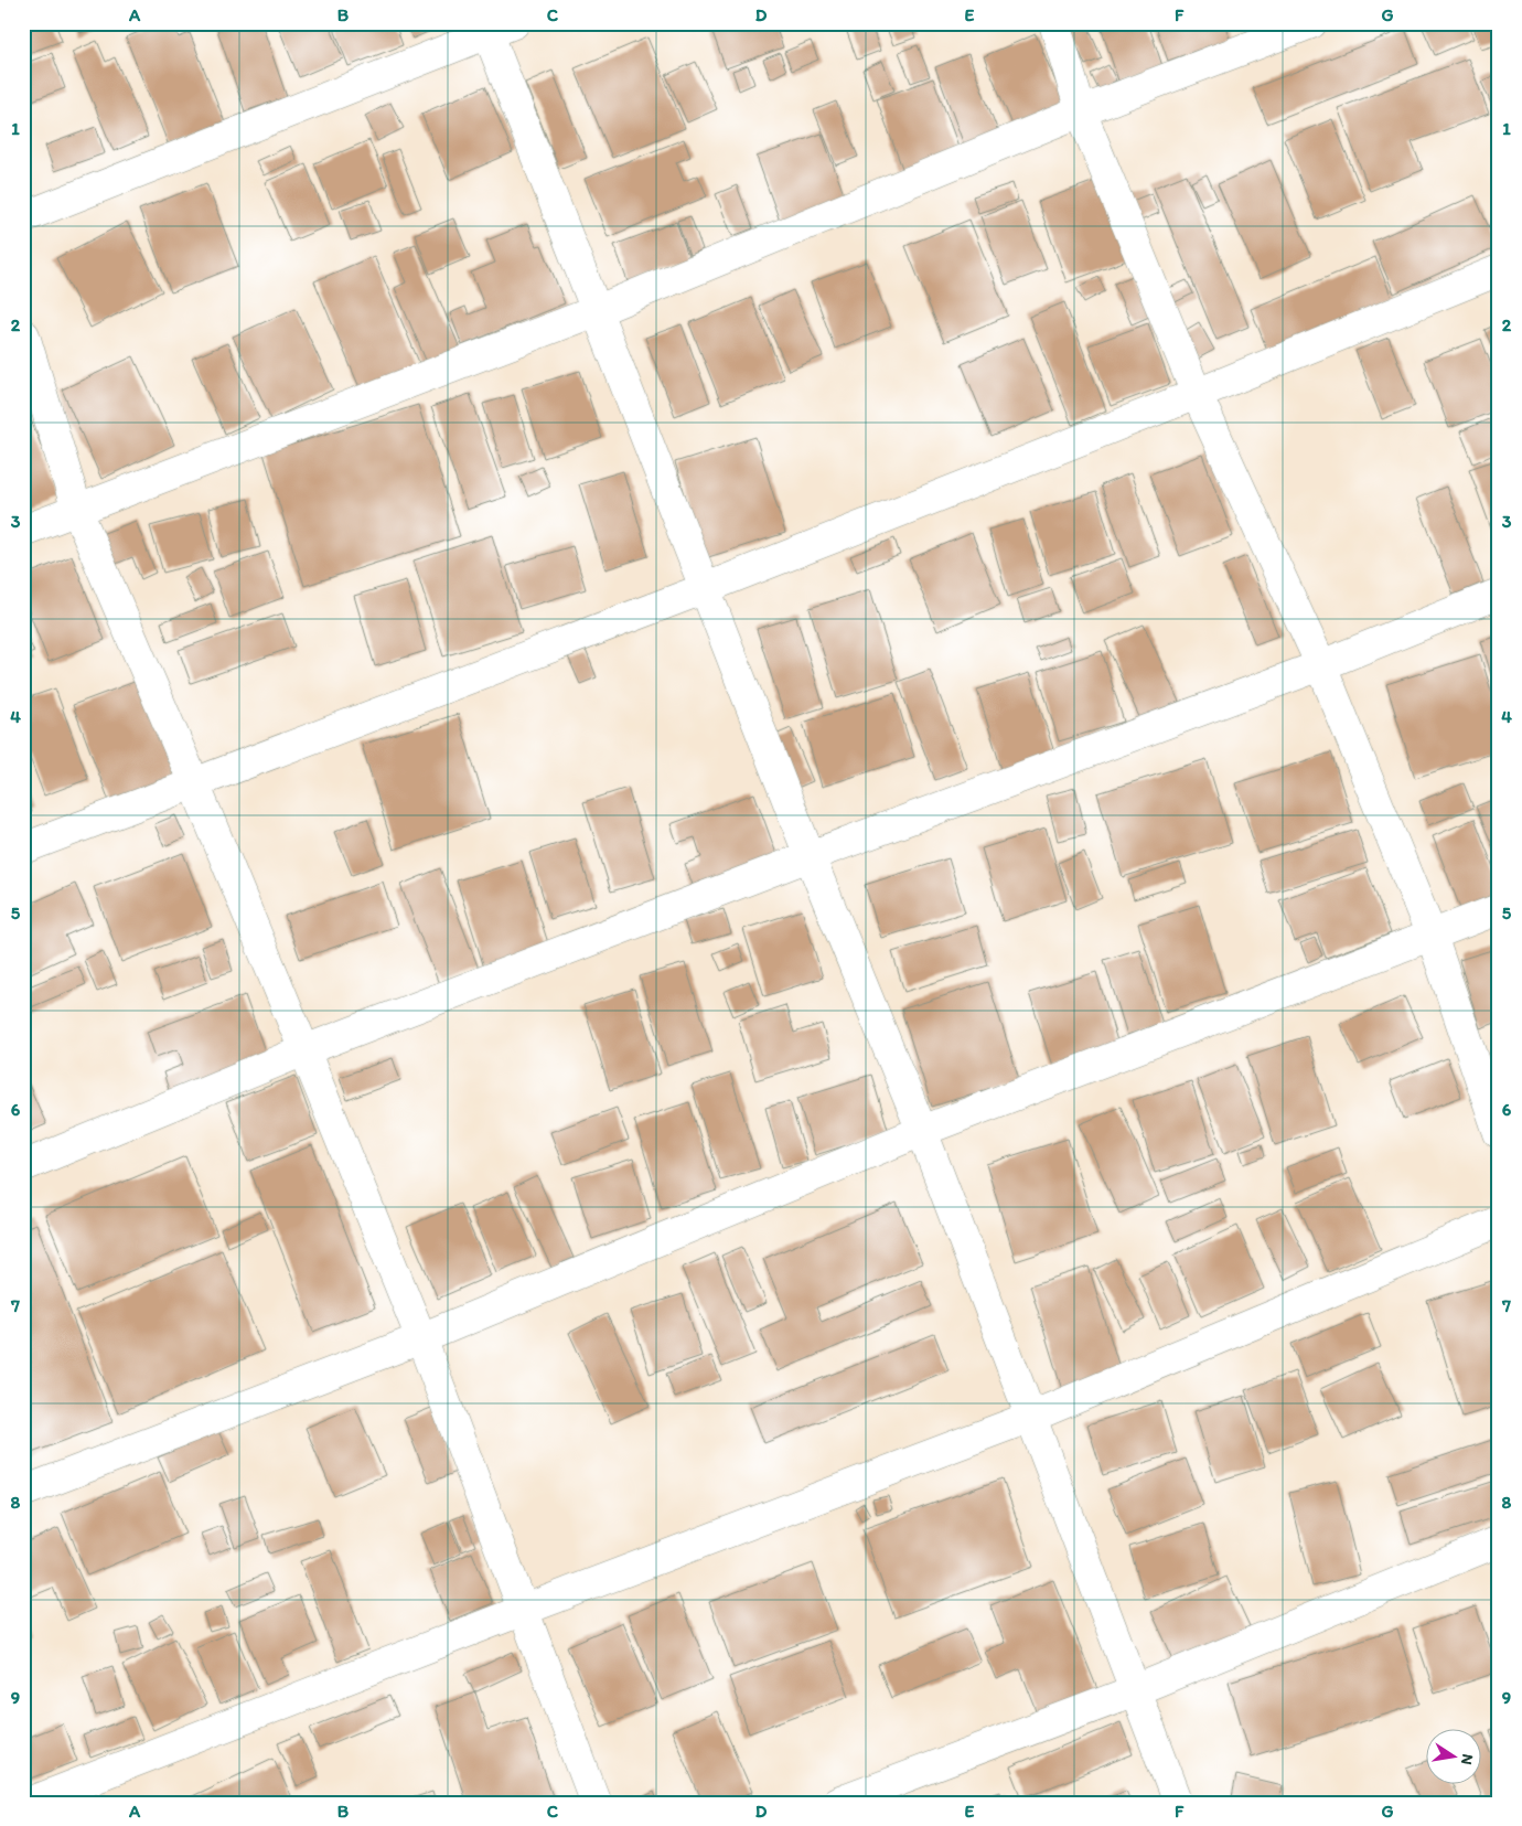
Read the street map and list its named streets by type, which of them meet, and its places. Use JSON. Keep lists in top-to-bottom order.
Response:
{
  "north": "right",
  "grid": {
    "columns": [
      "A",
      "B",
      "C",
      "D",
      "E",
      "F",
      "G"
    ],
    "rows": [
      "1",
      "2",
      "3",
      "4",
      "5",
      "6",
      "7",
      "8",
      "9"
    ]
  }
}
